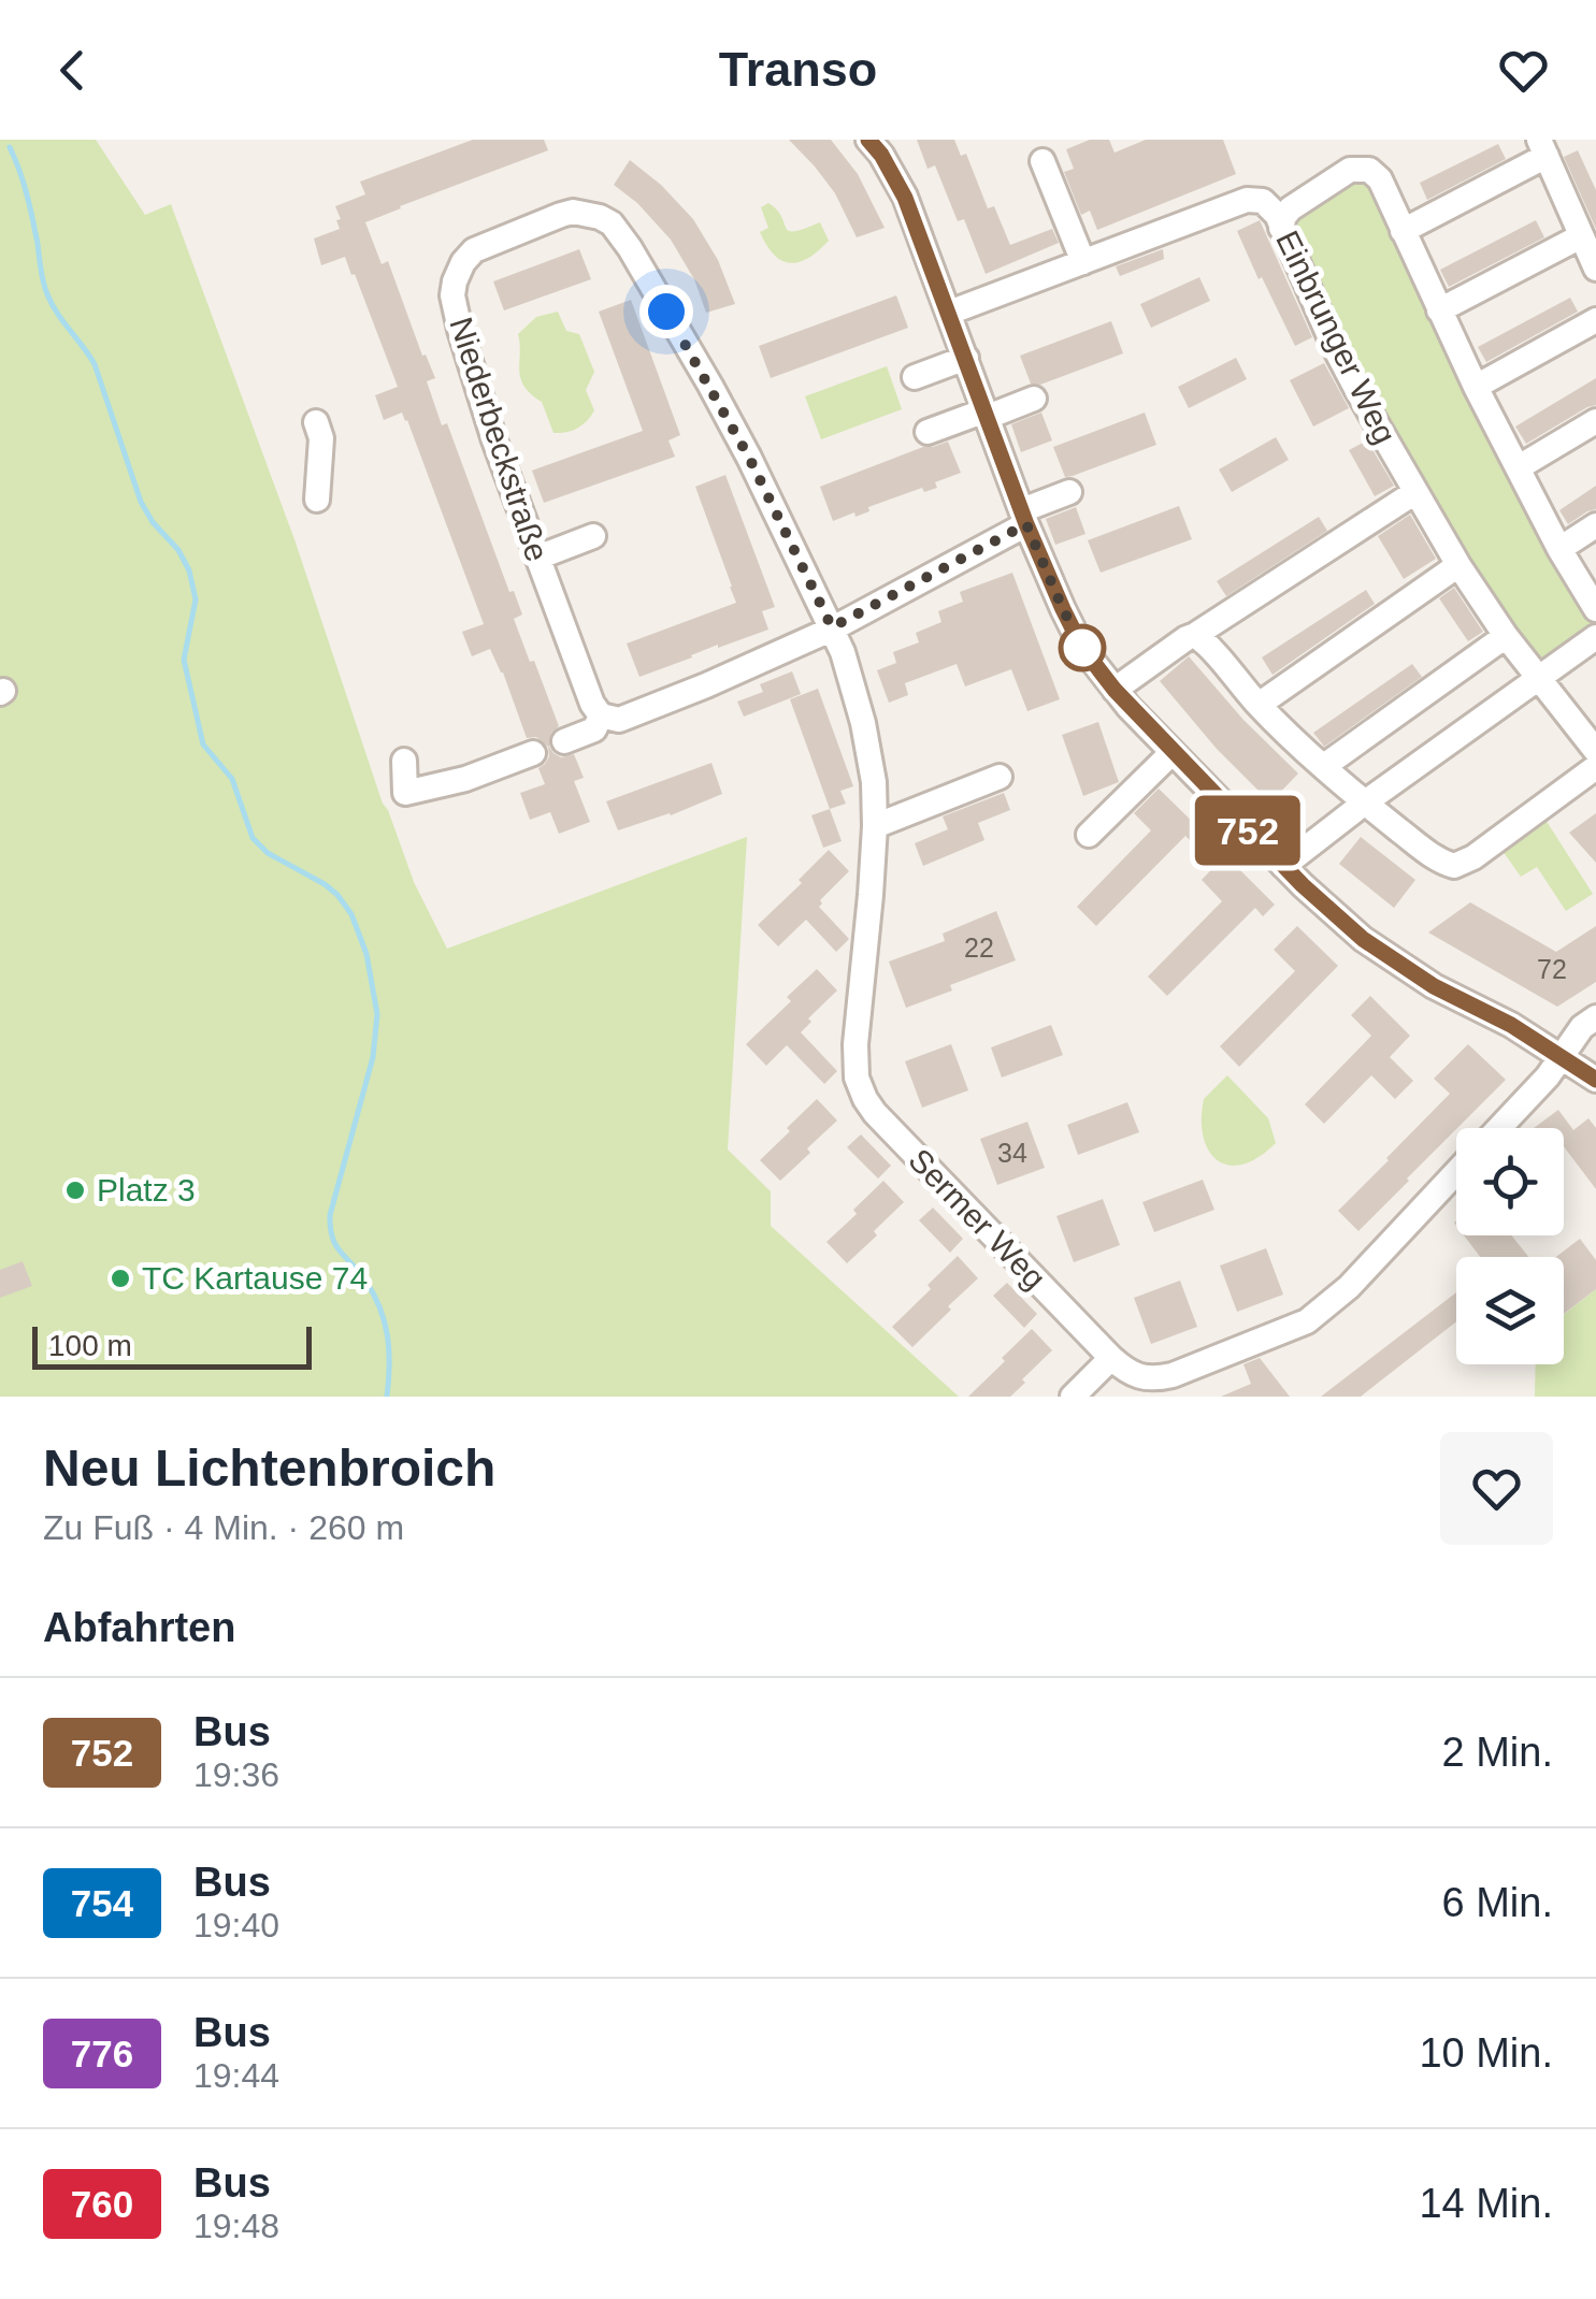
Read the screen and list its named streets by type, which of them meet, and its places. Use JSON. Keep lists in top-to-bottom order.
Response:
{
  "streets": {
    "street": ["Einbrunger Weg", "Niederbeckstraße", "Sermer Weg"]
  },
  "crossings": [
    ["Niederbeckstraße", "Sermer Weg"]
  ],
  "places": ["Platz 3", "TC Kartause 74"],
  "lines": ["bus line 752"],
  "house_numbers": ["22", "72", "34"],
  "scale_bar": "100 m",
  "page": {
    "header": "Transo",
    "on_map": "752",
    "scale": "100 m",
    "heading": [
      ["Neu Lichtenbroich", "Zu Fuß · 4 Min. · 260 m"],
      "Abfahrten"
    ],
    "list": [
      {
        "mark": "752",
        "name": "Bus",
        "note": "19:36",
        "value": "2 Min."
      },
      {
        "mark": "754",
        "name": "Bus",
        "note": "19:40",
        "value": "6 Min."
      },
      {
        "mark": "776",
        "name": "Bus",
        "note": "19:44",
        "value": "10 Min."
      },
      {
        "mark": "760",
        "name": "Bus",
        "note": "19:48",
        "value": "14 Min."
      }
    ]
  }
}
